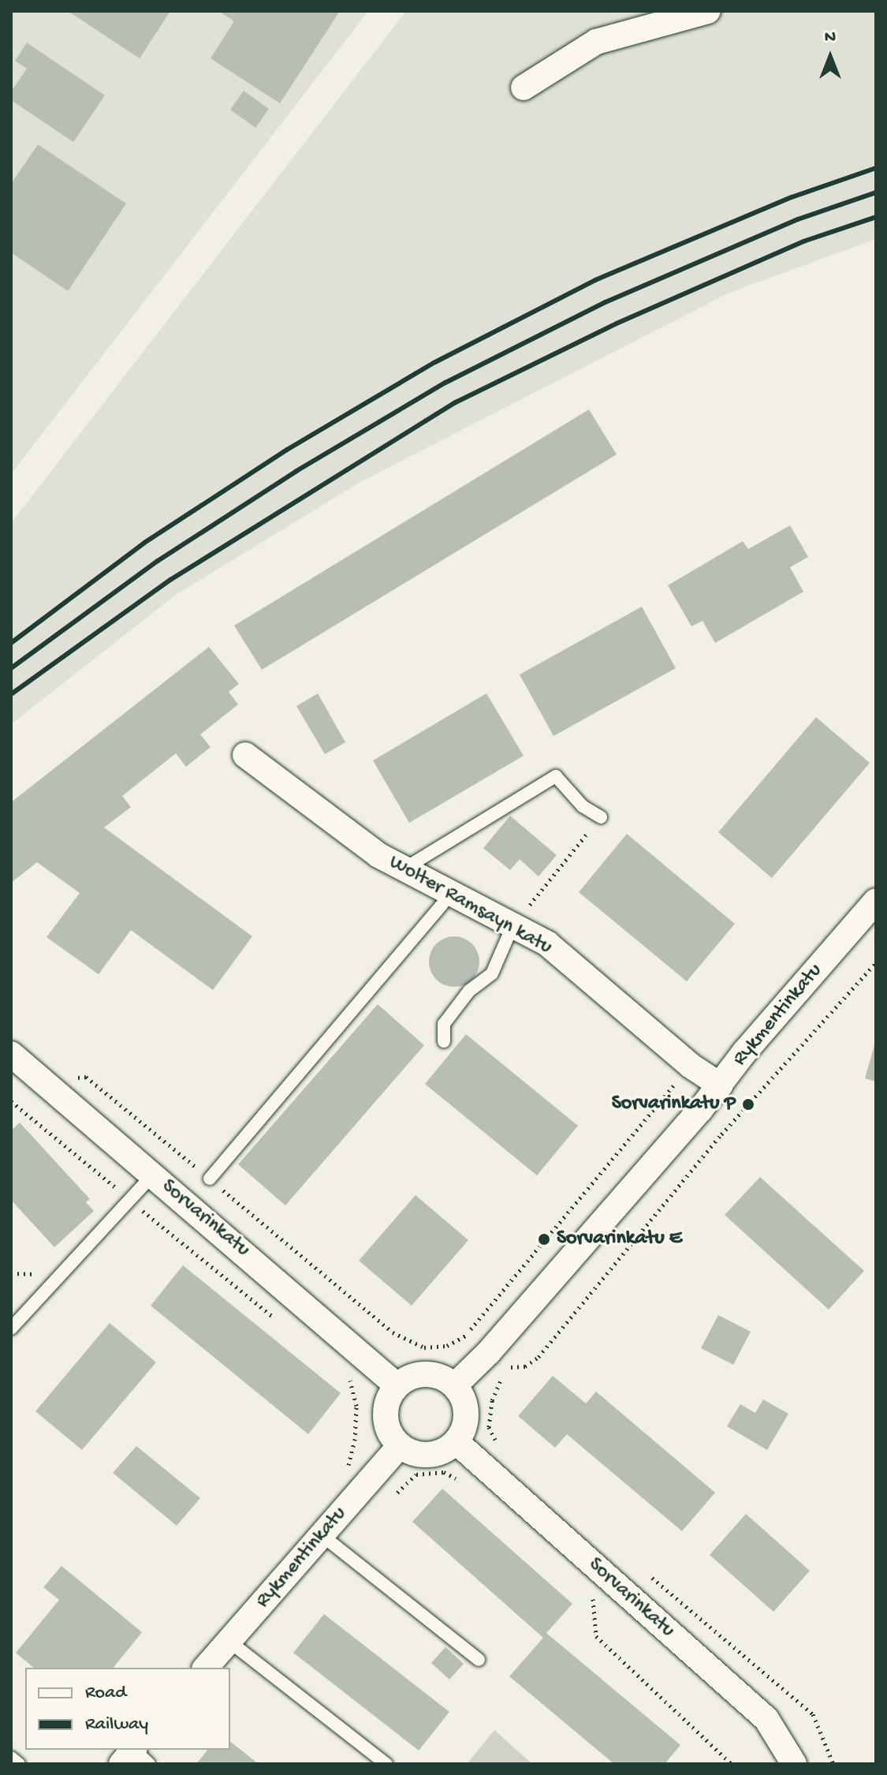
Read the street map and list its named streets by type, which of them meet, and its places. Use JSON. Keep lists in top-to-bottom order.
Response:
{
  "streets": {
    "street": ["Wolter Ramsayn katu", "Rykmentinkatu", "Sorvarinkatu"]
  },
  "crossings": [
    ["Wolter Ramsayn katu", "Rykmentinkatu"],
    ["Rykmentinkatu", "Sorvarinkatu"]
  ],
  "places": ["Sorvarinkatu P", "Sorvarinkatu E"],
  "legend": ["Road", "Railway"],
  "north": "top"
}
